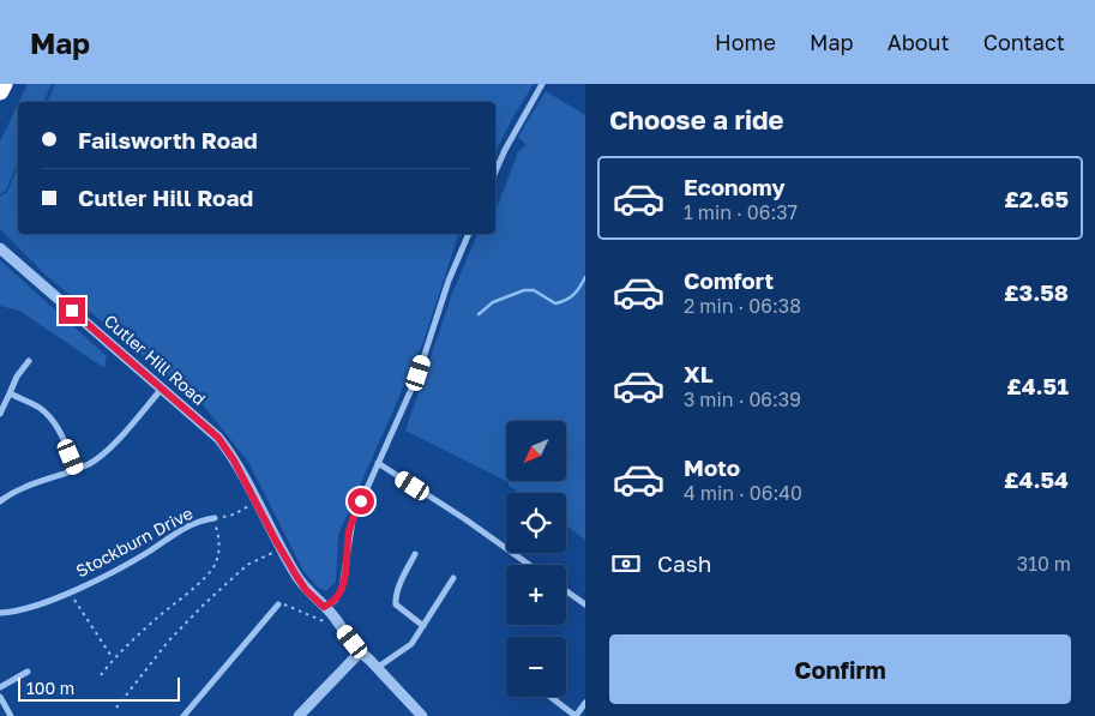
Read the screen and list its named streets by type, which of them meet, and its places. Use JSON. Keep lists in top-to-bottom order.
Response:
{
  "streets": {
    "street": ["Cutler Hill Road", "Stockburn Drive"]
  },
  "scale_bar": "100 m",
  "north": "bottom left",
  "page": {
    "header": "Map",
    "nav": [
      "Home",
      "Map",
      "About",
      "Contact"
    ],
    "heading": "Choose a ride",
    "banner": ["Failsworth Road", "Cutler Hill Road"],
    "list": [
      {
        "name": "Economy",
        "note": "1 min · 06:37",
        "value": "£2.65"
      },
      {
        "name": "Comfort",
        "note": "2 min · 06:38",
        "value": "£3.58"
      },
      {
        "name": "XL",
        "note": "3 min · 06:39",
        "value": "£4.51"
      },
      {
        "name": "Moto",
        "note": "4 min · 06:40",
        "value": "£4.54"
      }
    ],
    "map_buttons": ["+", "−"],
    "pay": ["Cash", "310 m"],
    "buttons": "Confirm",
    "scale": "100 m"
  }
}
